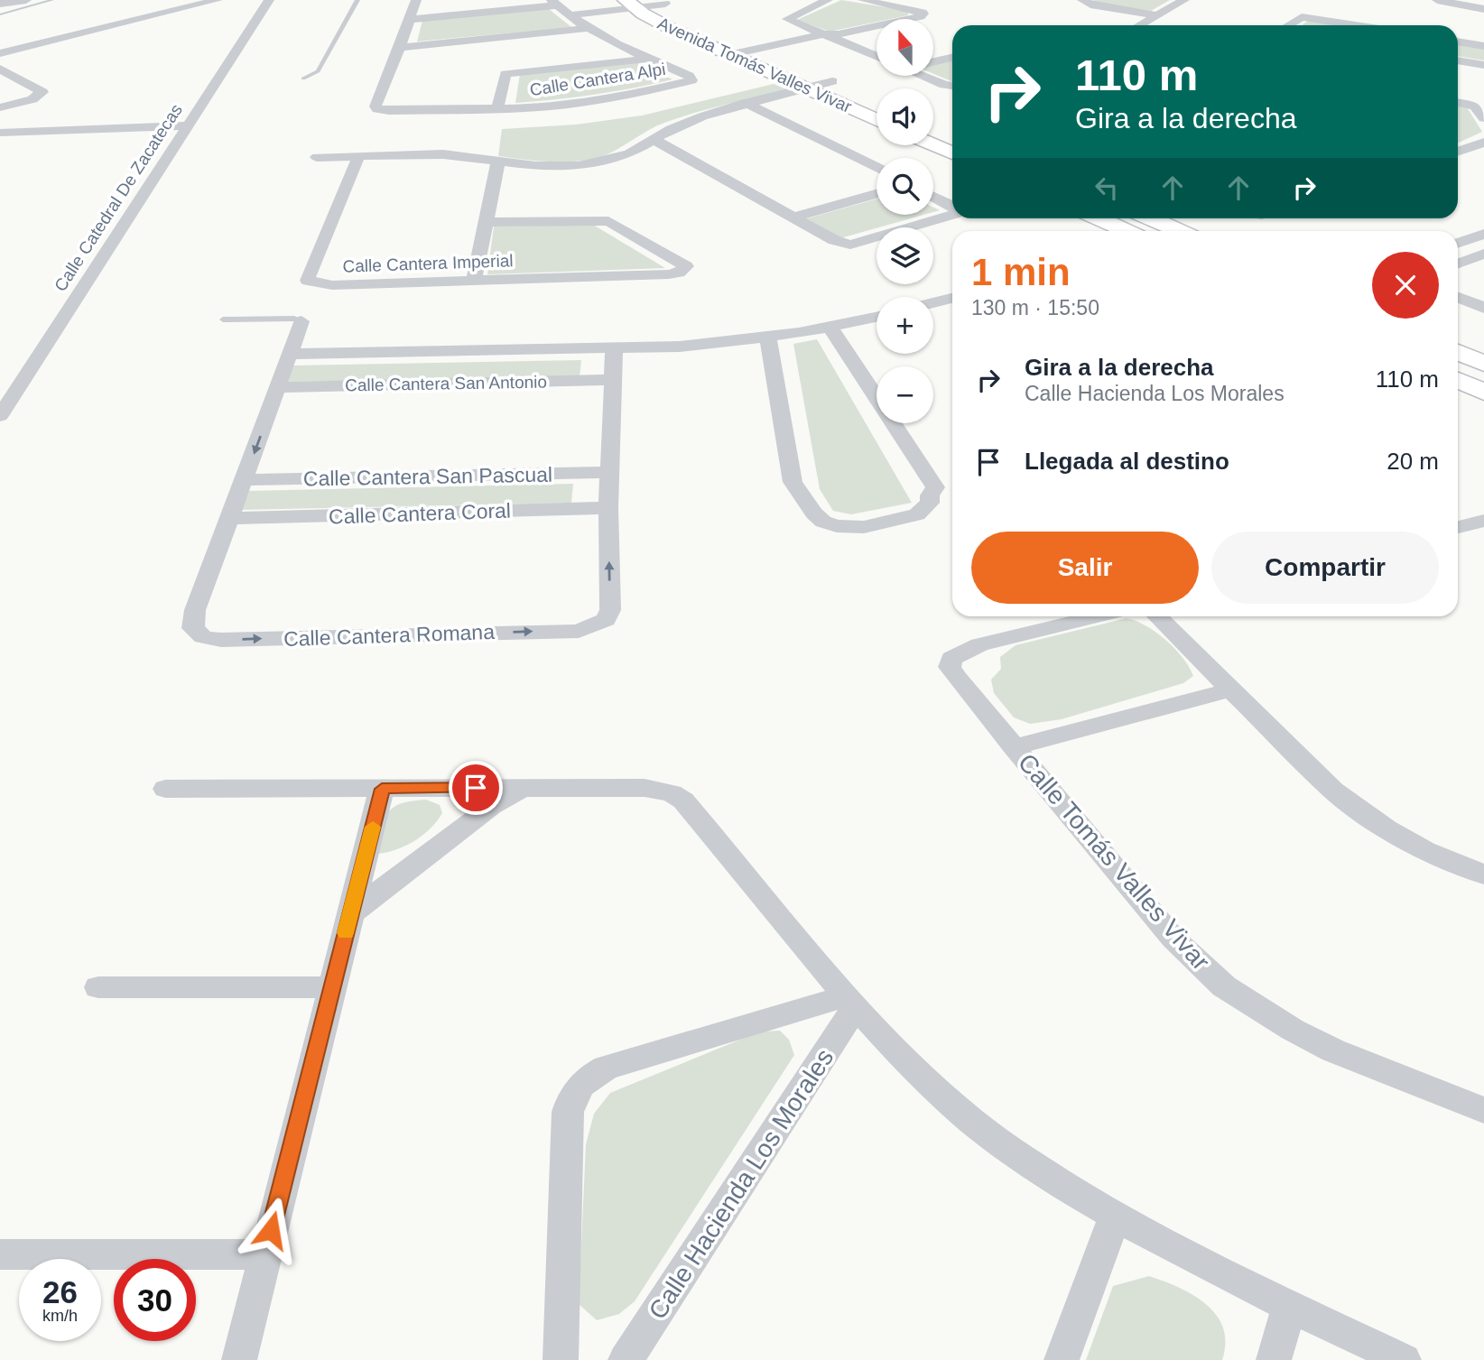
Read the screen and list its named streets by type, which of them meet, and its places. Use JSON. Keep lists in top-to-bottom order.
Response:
{
  "streets": {
    "main road": ["Avenida Tomás Valles Vivar"],
    "street": [
      "Calle Cantera Alpi",
      "Calle Catedral De Zacatecas",
      "Calle Cantera Imperial",
      "Calle Cantera San Antonio",
      "Calle Cantera San Pascual",
      "Calle Cantera Coral",
      "Calle Cantera Romana",
      "Calle Tomás Valles Vivar",
      "Calle Hacienda Los Morales"
    ]
  },
  "crossings": [
    ["Calle Cantera San Antonio", "Calle Cantera Romana"],
    ["Calle Cantera San Pascual", "Calle Cantera Romana"],
    ["Calle Cantera Coral", "Calle Cantera Romana"]
  ],
  "north": "top",
  "page": {
    "map_buttons": ["+", "−"],
    "turn": ["110 m", "Gira a la derecha"],
    "heading": ["1 min", "130 m · 15:50"],
    "list": [
      {
        "name": "Gira a la derecha",
        "note": "Calle Hacienda Los Morales",
        "value": "110 m"
      },
      {
        "name": "Llegada al destino",
        "value": "20 m"
      }
    ],
    "buttons": ["Salir", "Compartir"],
    "speed": "26 km/h",
    "limit": "30"
  }
}
